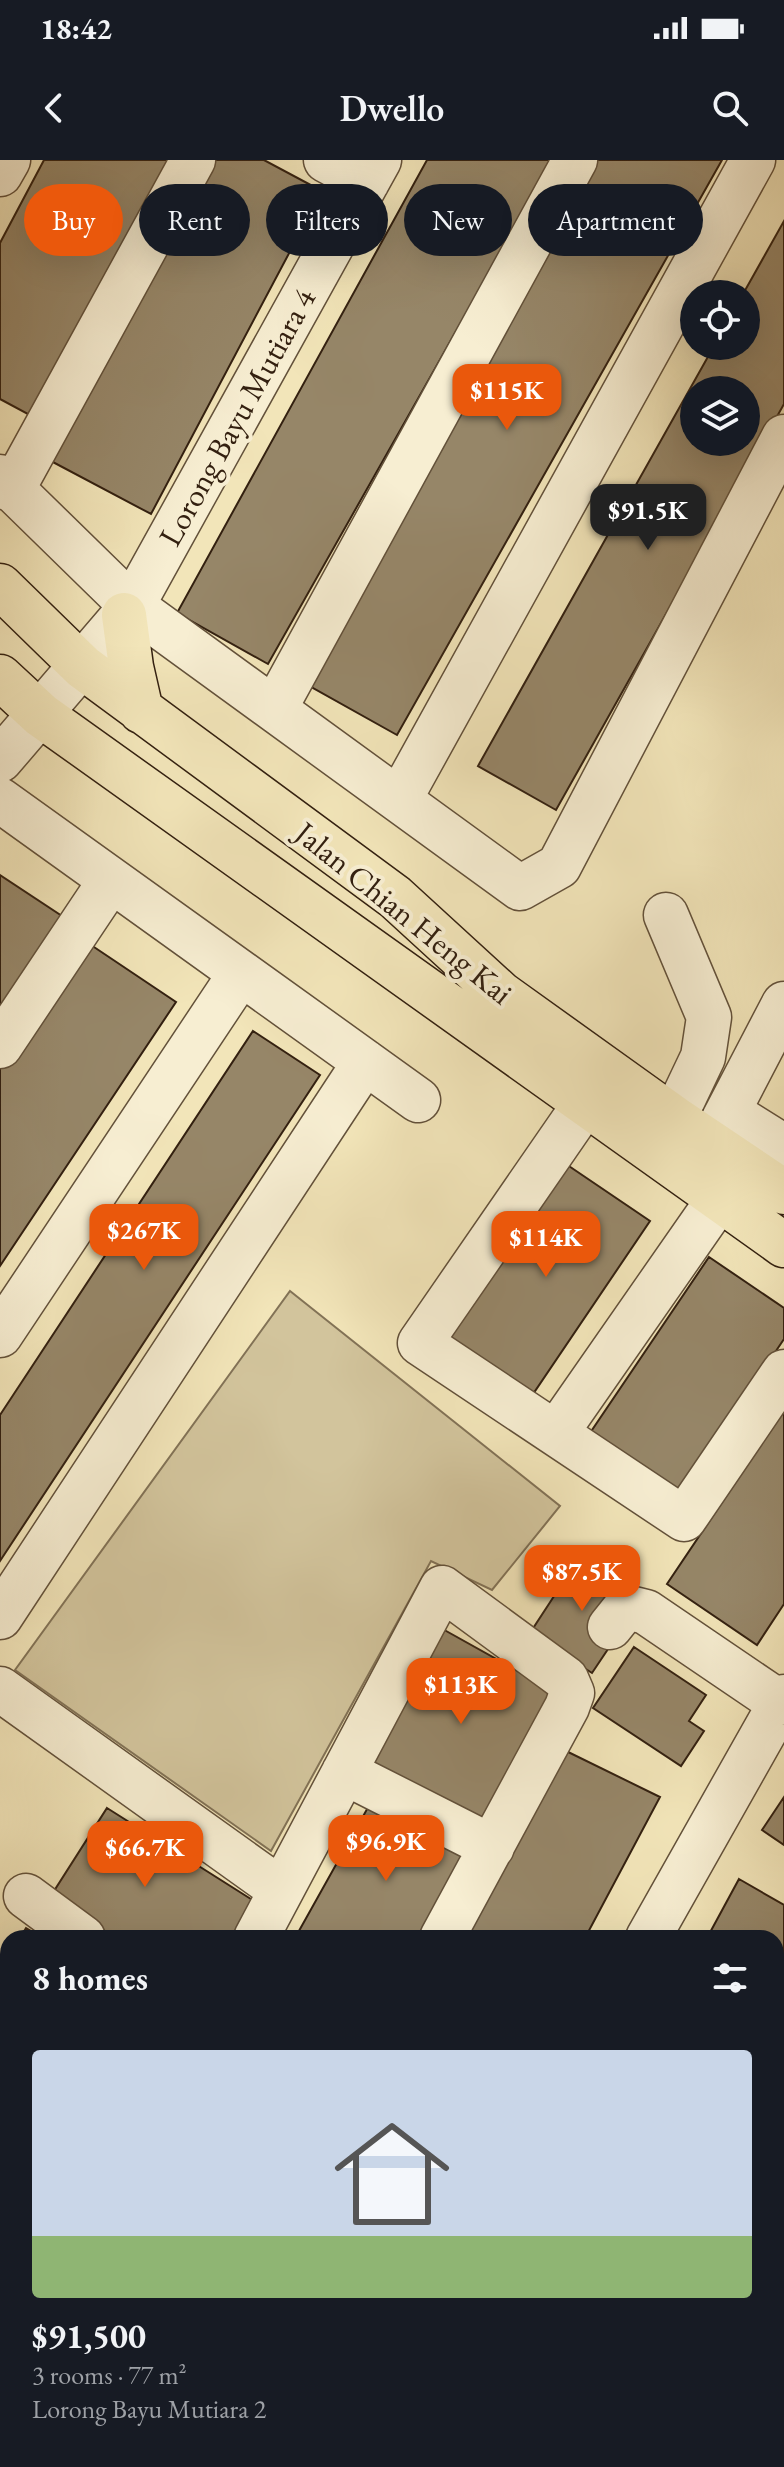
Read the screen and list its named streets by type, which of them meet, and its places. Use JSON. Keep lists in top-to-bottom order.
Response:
{
  "streets": {
    "main road": ["Jalan Chian Heng Kai"],
    "street": ["Lorong Bayu Mutiara 4"]
  },
  "crossings": [
    ["Lorong Bayu Mutiara 4", "Jalan Chian Heng Kai"]
  ],
  "page": {
    "status": "18:42",
    "header": "Dwello",
    "chip": [
      "Buy",
      "Rent",
      "Filters",
      "New",
      "Apartment"
    ],
    "price": [
      "$115K",
      "$91.5K",
      "$267K",
      "$114K",
      "$87.5K",
      "$113K",
      "$96.9K",
      "$66.7K"
    ],
    "heading": "8 homes",
    "list": [
      {
        "name": "$91,500",
        "note": "3 rooms · 77 m² · Lorong Bayu Mutiara 2"
      }
    ]
  }
}
